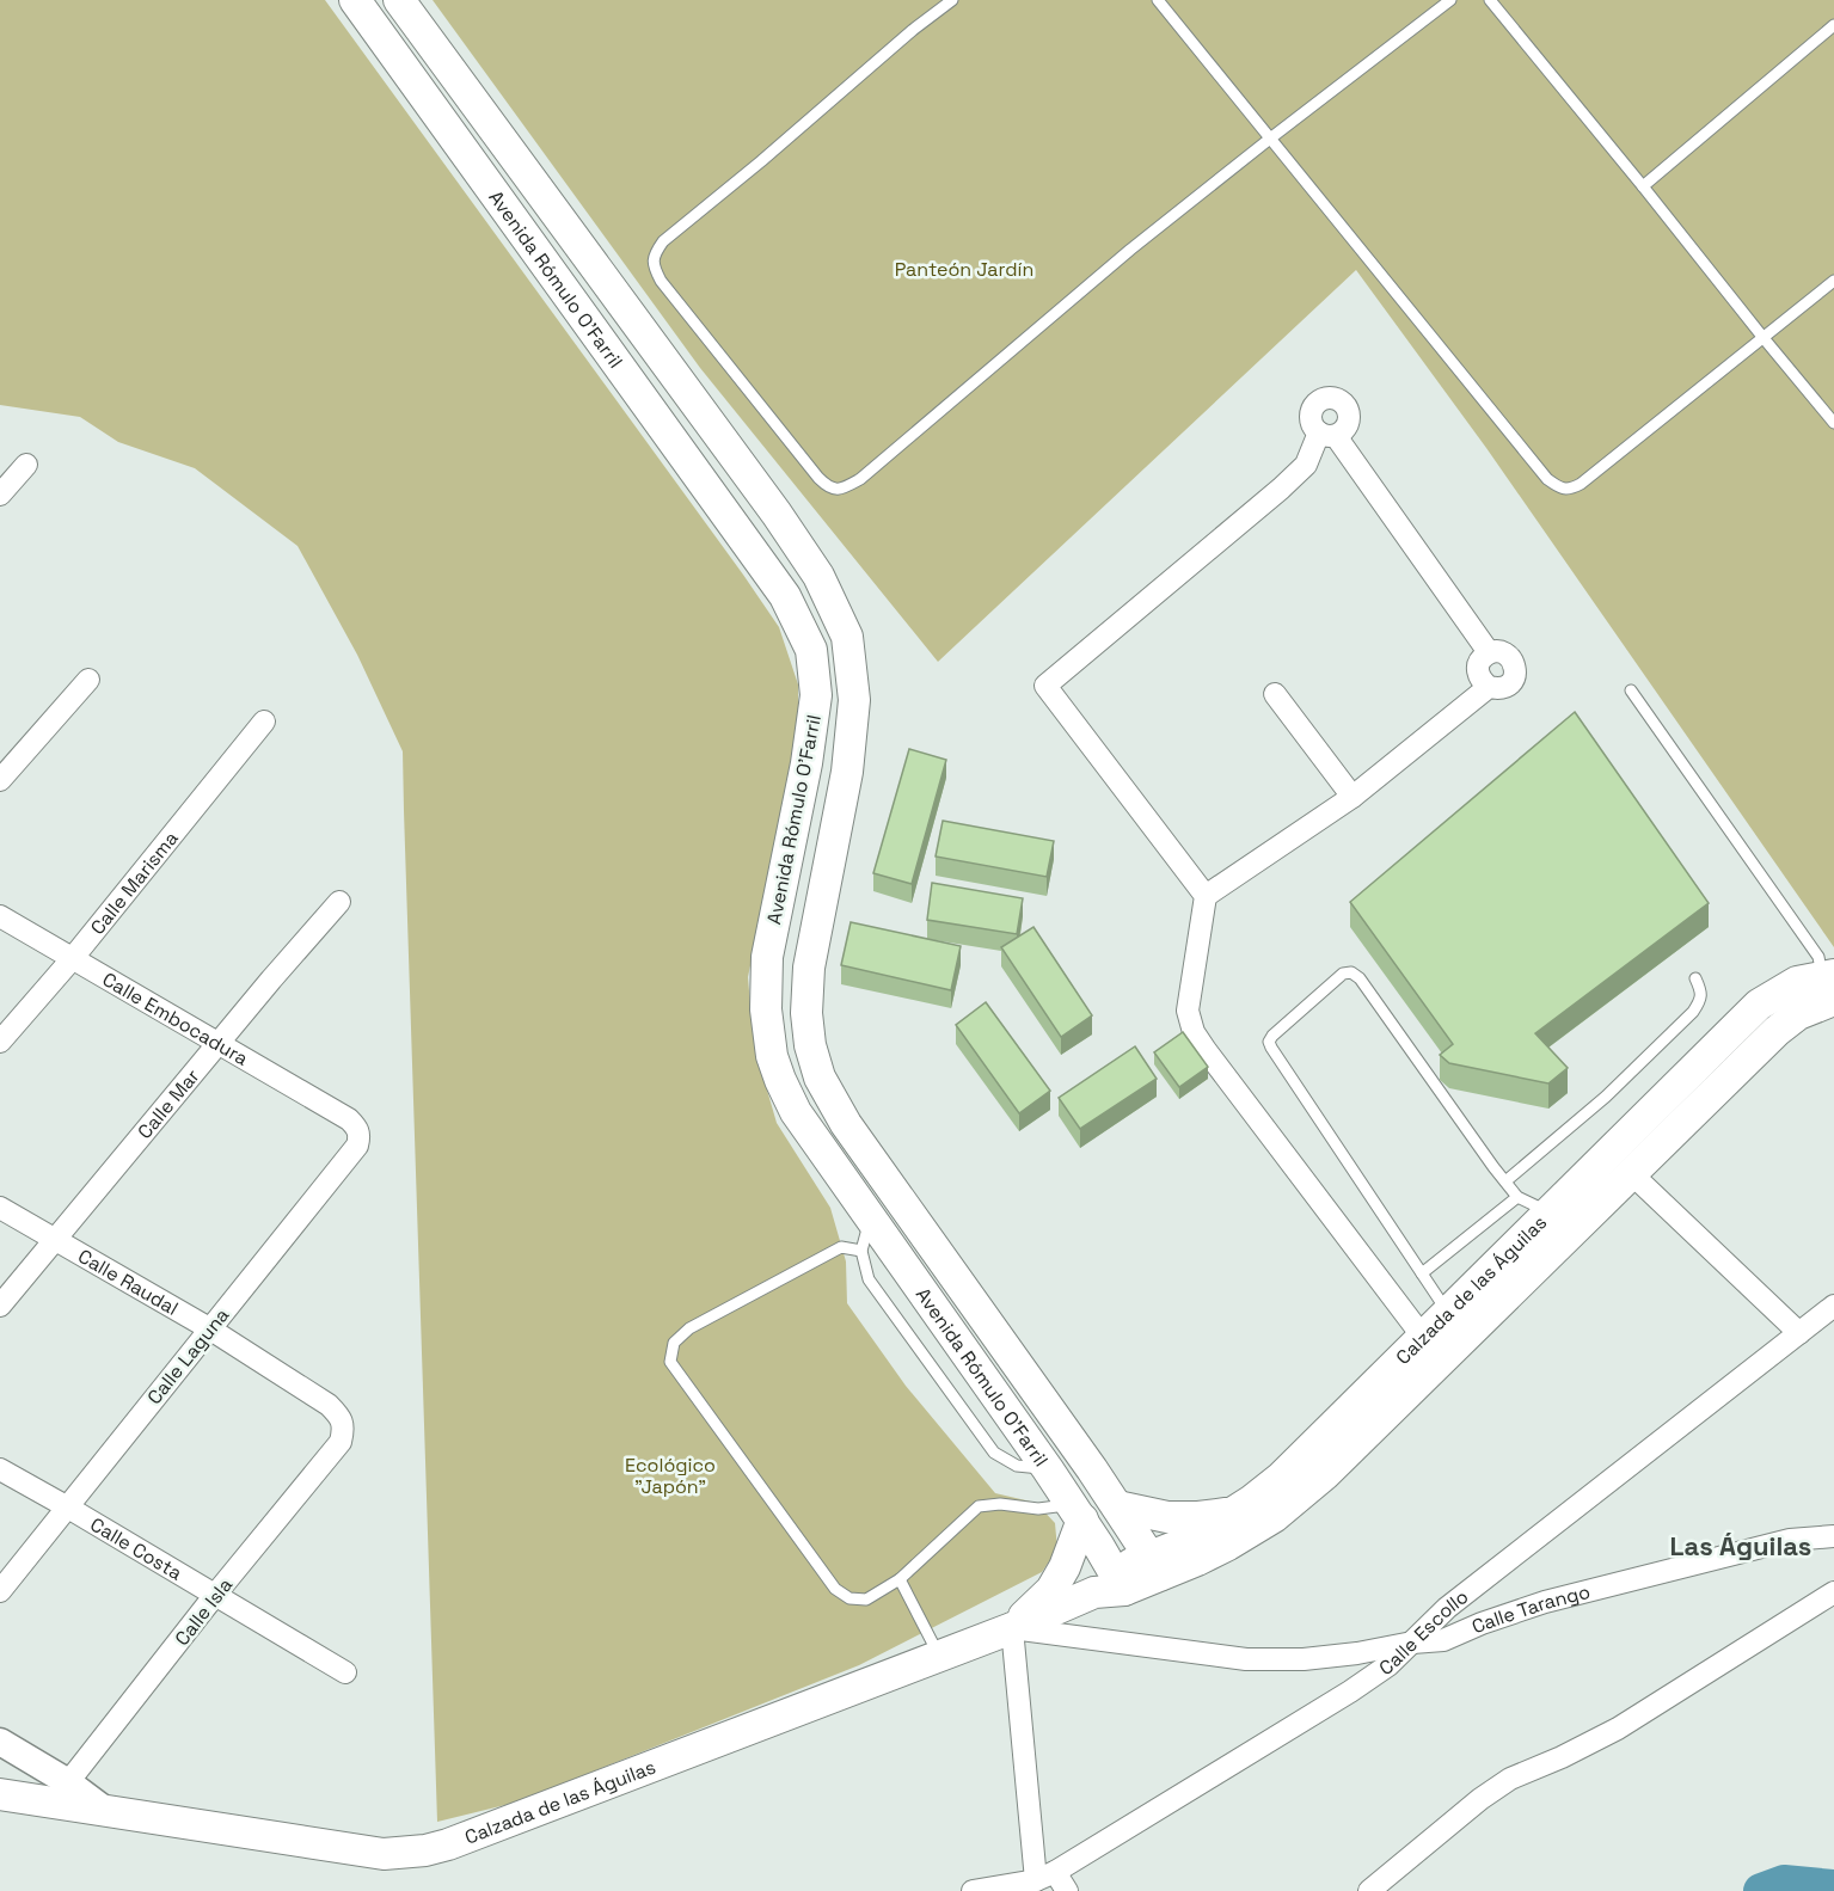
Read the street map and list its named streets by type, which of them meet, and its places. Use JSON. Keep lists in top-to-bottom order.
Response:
{
  "streets": {
    "main road": ["Avenida Rómulo O'Farril", "Calzada de las Águilas"],
    "street": [
      "Calle Marisma",
      "Calle Embocadura",
      "Calle Mar",
      "Calle Raudal",
      "Calle Laguna",
      "Calle Costa",
      "Calle Tarango",
      "Calle Isla",
      "Calle Escollo"
    ]
  },
  "crossings": [
    ["Avenida Rómulo O'Farril", "Calzada de las Águilas"],
    ["Calle Marisma", "Calle Embocadura"],
    ["Calle Embocadura", "Calle Mar"],
    ["Calle Embocadura", "Calle Laguna"],
    ["Calle Mar", "Calle Raudal"],
    ["Calle Raudal", "Calle Laguna"],
    ["Calle Raudal", "Calle Isla"],
    ["Calzada de las Águilas", "Calle Tarango"],
    ["Calle Laguna", "Calle Costa"],
    ["Calle Costa", "Calle Isla"],
    ["Calle Tarango", "Calle Escollo"]
  ],
  "districts": ["Las Águilas"],
  "parks": ["Panteón Jardín", "Ecológico \"Japón\""]
}
